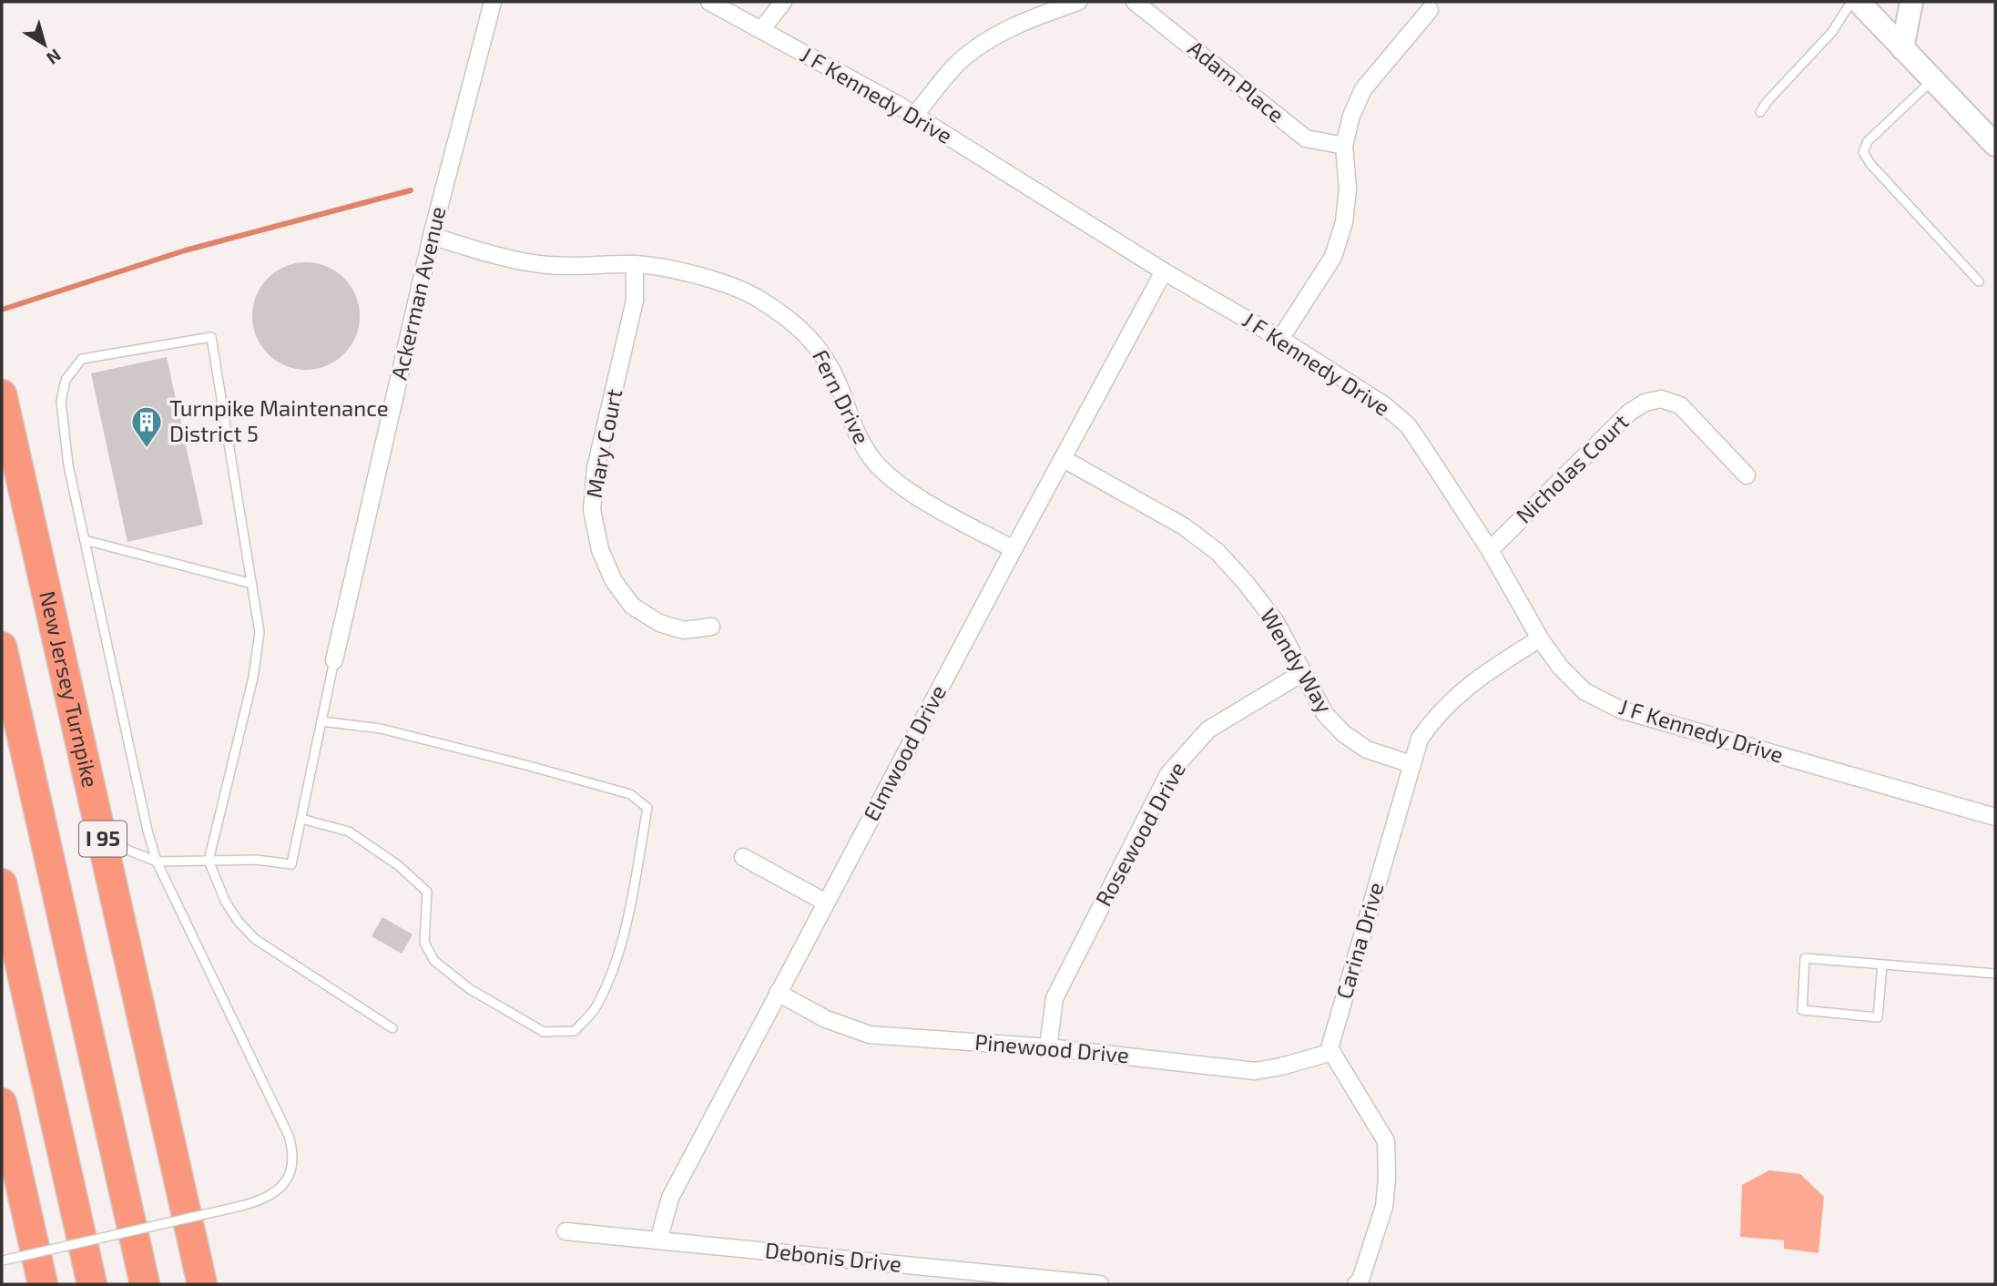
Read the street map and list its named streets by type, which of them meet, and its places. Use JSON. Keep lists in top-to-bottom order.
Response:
{
  "streets": {
    "highway": ["New Jersey Turnpike", "I 95"],
    "street": [
      "Adam Place",
      "J F Kennedy Drive",
      "Ackerman Avenue",
      "Fern Drive",
      "Mary Court",
      "Nicholas Court",
      "Wendy Way",
      "Elmwood Drive",
      "Rosewood Drive",
      "Carina Drive",
      "Pinewood Drive",
      "Debonis Drive"
    ]
  },
  "crossings": [
    ["J F Kennedy Drive", "Nicholas Court"],
    ["J F Kennedy Drive", "Elmwood Drive"],
    ["J F Kennedy Drive", "Carina Drive"],
    ["Ackerman Avenue", "Fern Drive"],
    ["Fern Drive", "Mary Court"],
    ["Fern Drive", "Elmwood Drive"],
    ["Wendy Way", "Elmwood Drive"],
    ["Wendy Way", "Rosewood Drive"],
    ["Wendy Way", "Carina Drive"],
    ["Elmwood Drive", "Pinewood Drive"],
    ["Elmwood Drive", "Debonis Drive"],
    ["Rosewood Drive", "Pinewood Drive"],
    ["Carina Drive", "Pinewood Drive"]
  ],
  "places": {
    "building": ["Turnpike Maintenance District 5"]
  },
  "north": "bottom right"
}
